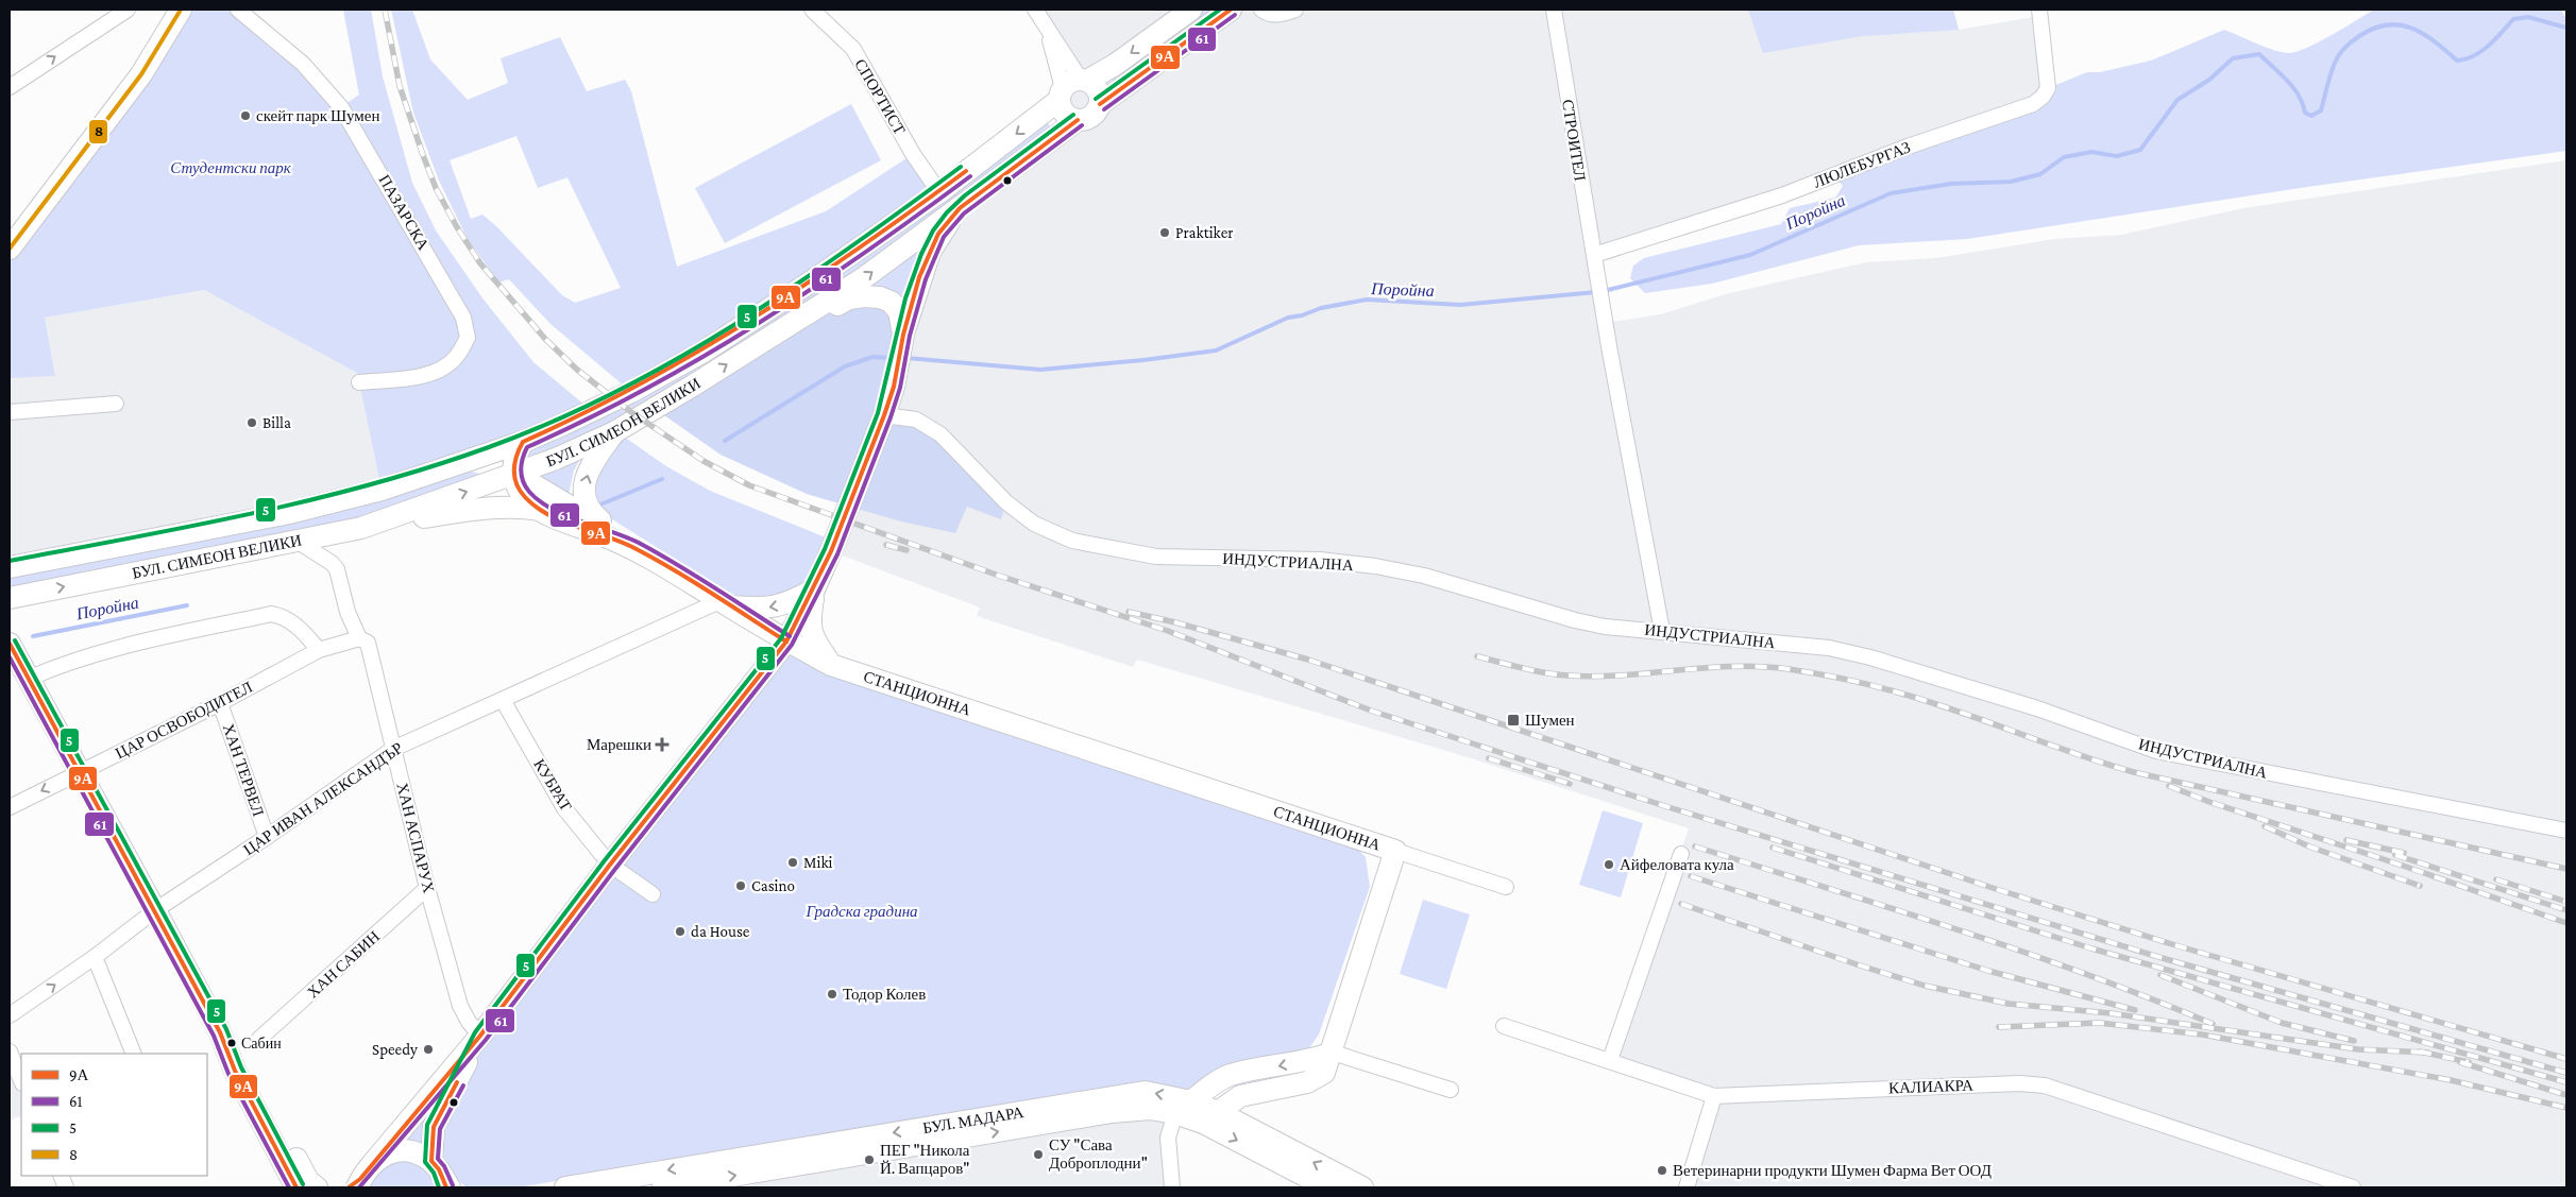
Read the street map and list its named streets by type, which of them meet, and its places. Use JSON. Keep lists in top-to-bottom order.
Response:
{
  "streets": {
    "main road": ["БУЛ. СИМЕОН ВЕЛИКИ", "СТАНЦИОННА", "БУЛ. МАДАРА"],
    "street": [
      "СПОРТИСТ",
      "СТРОИТЕЛ",
      "ЛЮЛЕБУРГАЗ",
      "ПАЗАРСКА",
      "ИНДУСТРИАЛНА",
      "ЦАР ОСВОБОДИТЕЛ",
      "ХАН ТЕРВЕЛ",
      "КУБРАТ",
      "ЦАР ИВАН АЛЕКСАНДЪР",
      "ХАН АСПАРУХ",
      "ХАН САБИН",
      "КАЛИАКРА"
    ]
  },
  "crossings": [
    ["СПОРТИСТ", "БУЛ. СИМЕОН ВЕЛИКИ"],
    ["СТРОИТЕЛ", "ЛЮЛЕБУРГАЗ"],
    ["СТРОИТЕЛ", "ИНДУСТРИАЛНА"],
    ["БУЛ. СИМЕОН ВЕЛИКИ", "СТАНЦИОННА"],
    ["БУЛ. СИМЕОН ВЕЛИКИ", "ХАН АСПАРУХ"],
    ["СТАНЦИОННА", "ЦАР ИВАН АЛЕКСАНДЪР"],
    ["СТАНЦИОННА", "БУЛ. МАДАРА"],
    ["ЦАР ОСВОБОДИТЕЛ", "ХАН ТЕРВЕЛ"],
    ["ЦАР ОСВОБОДИТЕЛ", "ХАН АСПАРУХ"],
    ["ХАН ТЕРВЕЛ", "ЦАР ИВАН АЛЕКСАНДЪР"],
    ["КУБРАТ", "ЦАР ИВАН АЛЕКСАНДЪР"],
    ["ЦАР ИВАН АЛЕКСАНДЪР", "ХАН АСПАРУХ"],
    ["ХАН АСПАРУХ", "ХАН САБИН"]
  ],
  "water": ["Поройна"],
  "parks": ["Студентски парк", "Градска градина"],
  "places": {
    "other": [
      "скейт парк Шумен",
      "Praktiker",
      "Billa",
      "Miki",
      "Айфеловата кула",
      "Casino",
      "da House",
      "Тодор Колев",
      "Сабин",
      "Speedy",
      "СУ \"Сава Доброплодни\"",
      "ПЕГ \"Никола Й. Вапцаров\"",
      "Ветеринарни продукти Шумен Фарма Вет ООД"
    ],
    "transit": ["Шумен"],
    "health": ["Марешки"]
  },
  "lines": [
    "transit line 9А",
    "transit line 5",
    "transit line 8",
    "transit line 61"
  ],
  "legend": [
    "9А",
    "61",
    "5",
    "8"
  ]
}
